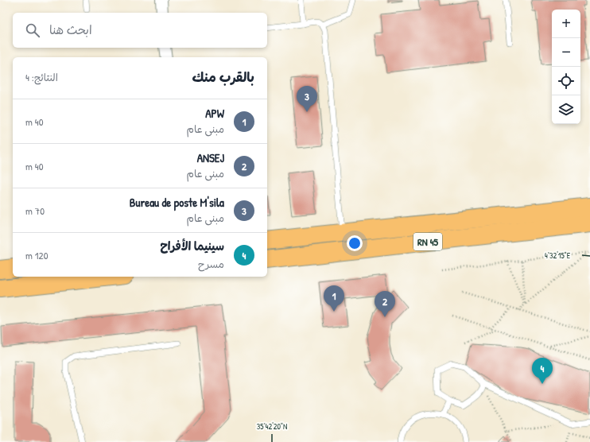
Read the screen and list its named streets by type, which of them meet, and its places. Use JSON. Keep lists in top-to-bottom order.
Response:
{
  "streets": {
    "main road": ["RN 45"]
  },
  "page": {
    "map_buttons": ["+", "−"],
    "search": "ابحث هنا",
    "heading": ["بالقرب منك", "النتائج: 4"],
    "pins": [
      "3",
      "1",
      "2",
      "4"
    ],
    "list": [
      {
        "mark": "1",
        "name": "APW",
        "note": "مبنى عام",
        "value": "40 m"
      },
      {
        "mark": "2",
        "name": "ANSEJ",
        "note": "مبنى عام",
        "value": "40 m"
      },
      {
        "mark": "3",
        "name": "Bureau de poste M'sila",
        "note": "مبنى عام",
        "value": "70 m"
      },
      {
        "mark": "4",
        "name": "سينيما الأفراح",
        "note": "مسرح",
        "value": "120 m"
      }
    ]
  },
  "coordinates": ["4°32'15\"E", "35°42'20\"N"]
}
